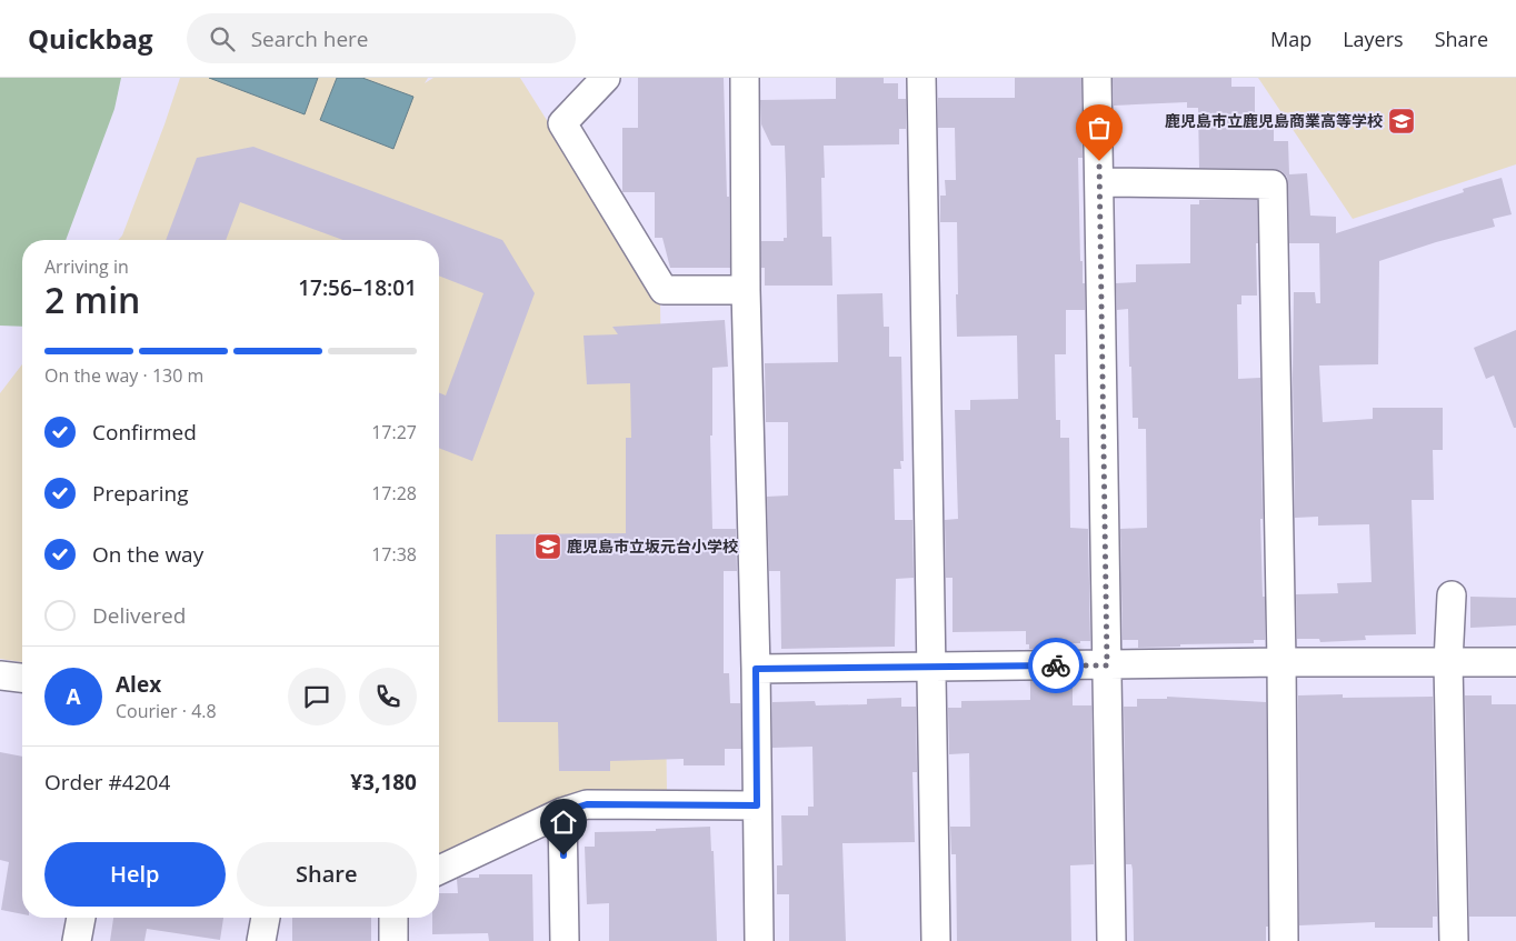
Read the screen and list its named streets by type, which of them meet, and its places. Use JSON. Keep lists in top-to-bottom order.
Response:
{
  "places": {
    "school or university": ["鹿児島市立鹿児島商業高等学校", "鹿児島市立坂元台小学校"]
  },
  "page": {
    "header": "Quickbag",
    "search": "Search here",
    "nav": ["Map", "Layers", "Share"],
    "heading": ["2 min", "Arriving in", "17:56–18:01"],
    "panel": [
      "Alex",
      "Courier · 4.8",
      "Order #4204",
      "¥3,180"
    ],
    "bar": "On the way · 130 m",
    "list": [
      ["Confirmed", "17:27"],
      ["Preparing", "17:28"],
      ["On the way", "17:38"],
      "Delivered"
    ],
    "round": "A",
    "buttons": ["Help", "Share"]
  }
}
